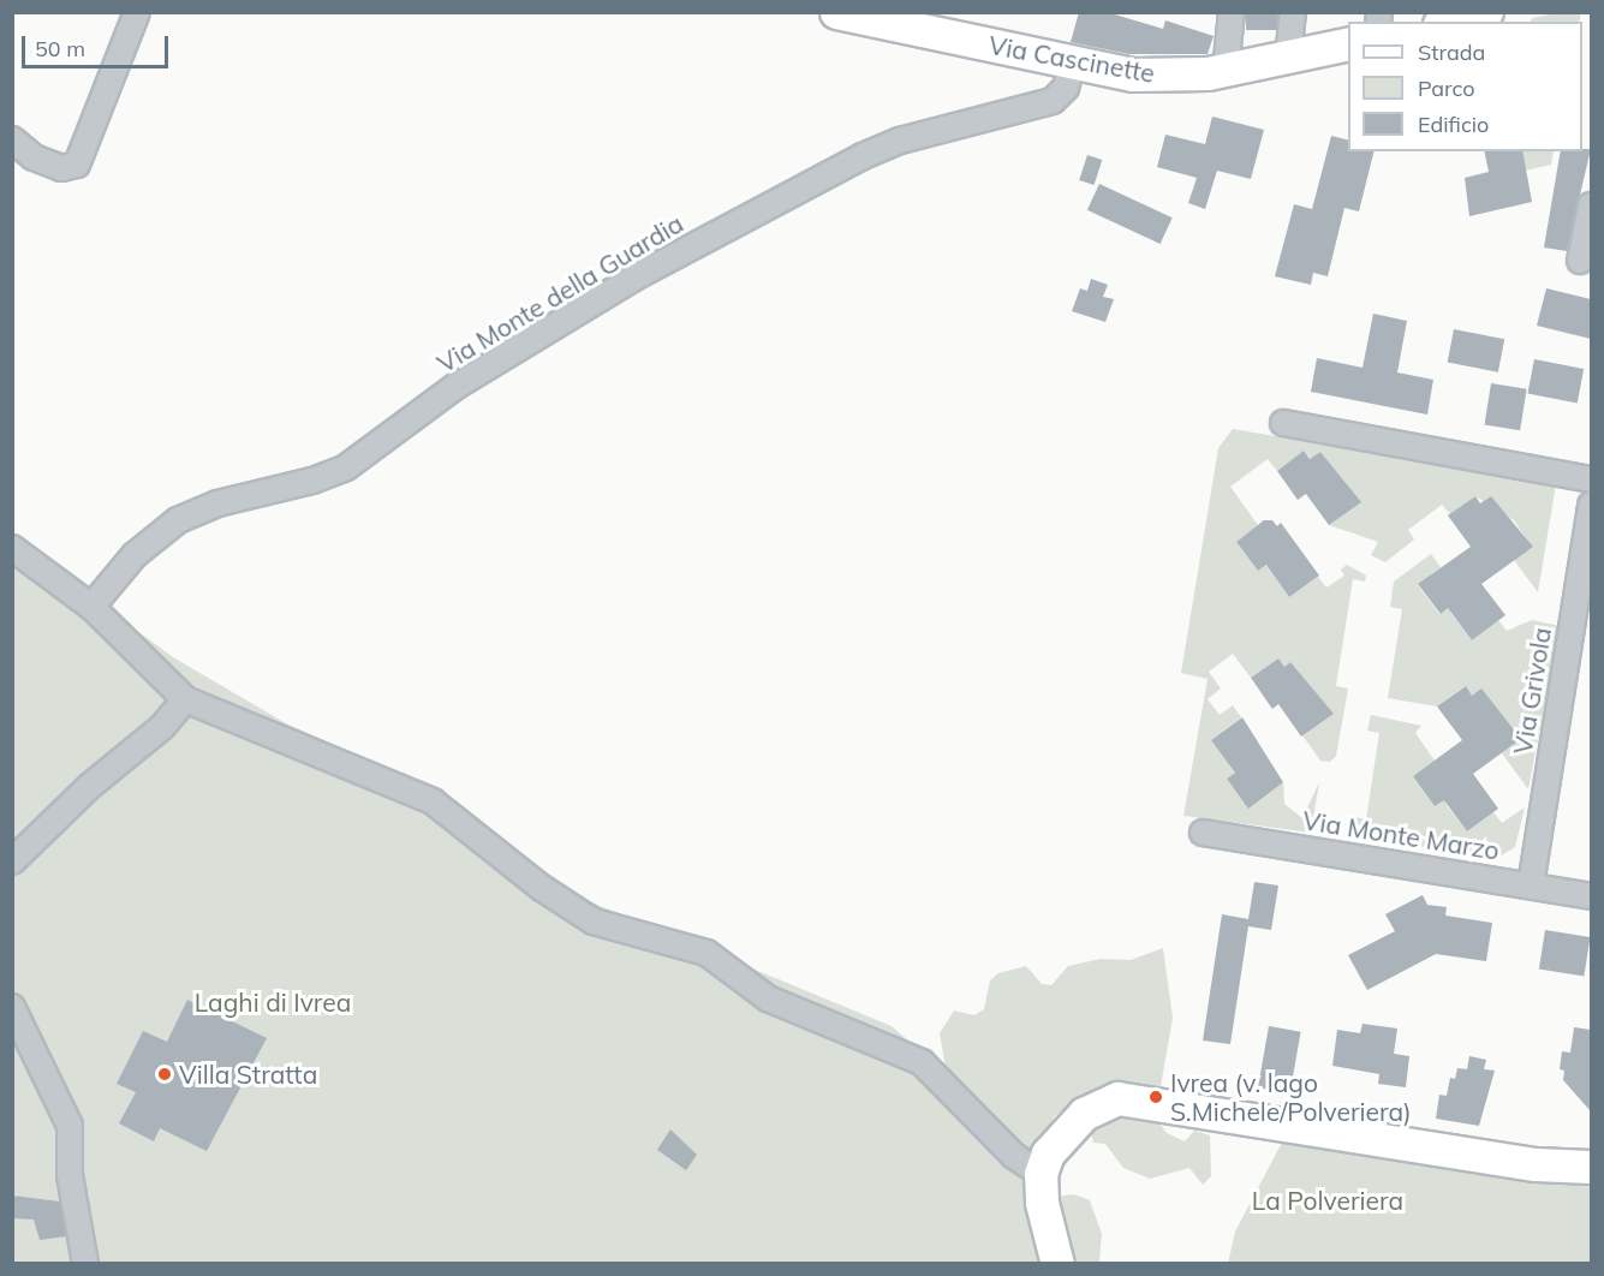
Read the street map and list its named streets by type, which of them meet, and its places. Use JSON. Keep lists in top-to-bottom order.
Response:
{
  "streets": {
    "main road": ["Via Cascinette"],
    "street": ["Via Monte della Guardia", "Via Grivola", "Via Monte Marzo"]
  },
  "crossings": [
    ["Via Cascinette", "Via Monte della Guardia"],
    ["Via Grivola", "Via Monte Marzo"]
  ],
  "parks": ["Laghi di Ivrea", "La Polveriera"],
  "places": ["Villa Stratta", "Ivrea (v. lago S.Michele/Polveriera)"],
  "legend": ["Strada", "Parco", "Edificio"],
  "scale_bar": "50 m"
}
